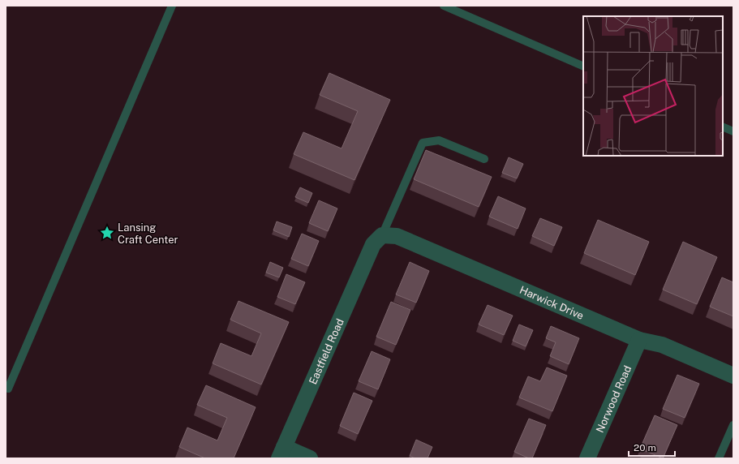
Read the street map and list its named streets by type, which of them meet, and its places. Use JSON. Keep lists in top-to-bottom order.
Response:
{
  "streets": {
    "street": ["Harwick Drive", "Eastfield Road", "Norwood Road"]
  },
  "crossings": [
    ["Harwick Drive", "Eastfield Road"],
    ["Harwick Drive", "Norwood Road"]
  ],
  "places": {
    "place": ["Lansing Craft Center"]
  },
  "scale_bar": "20 m"
}
